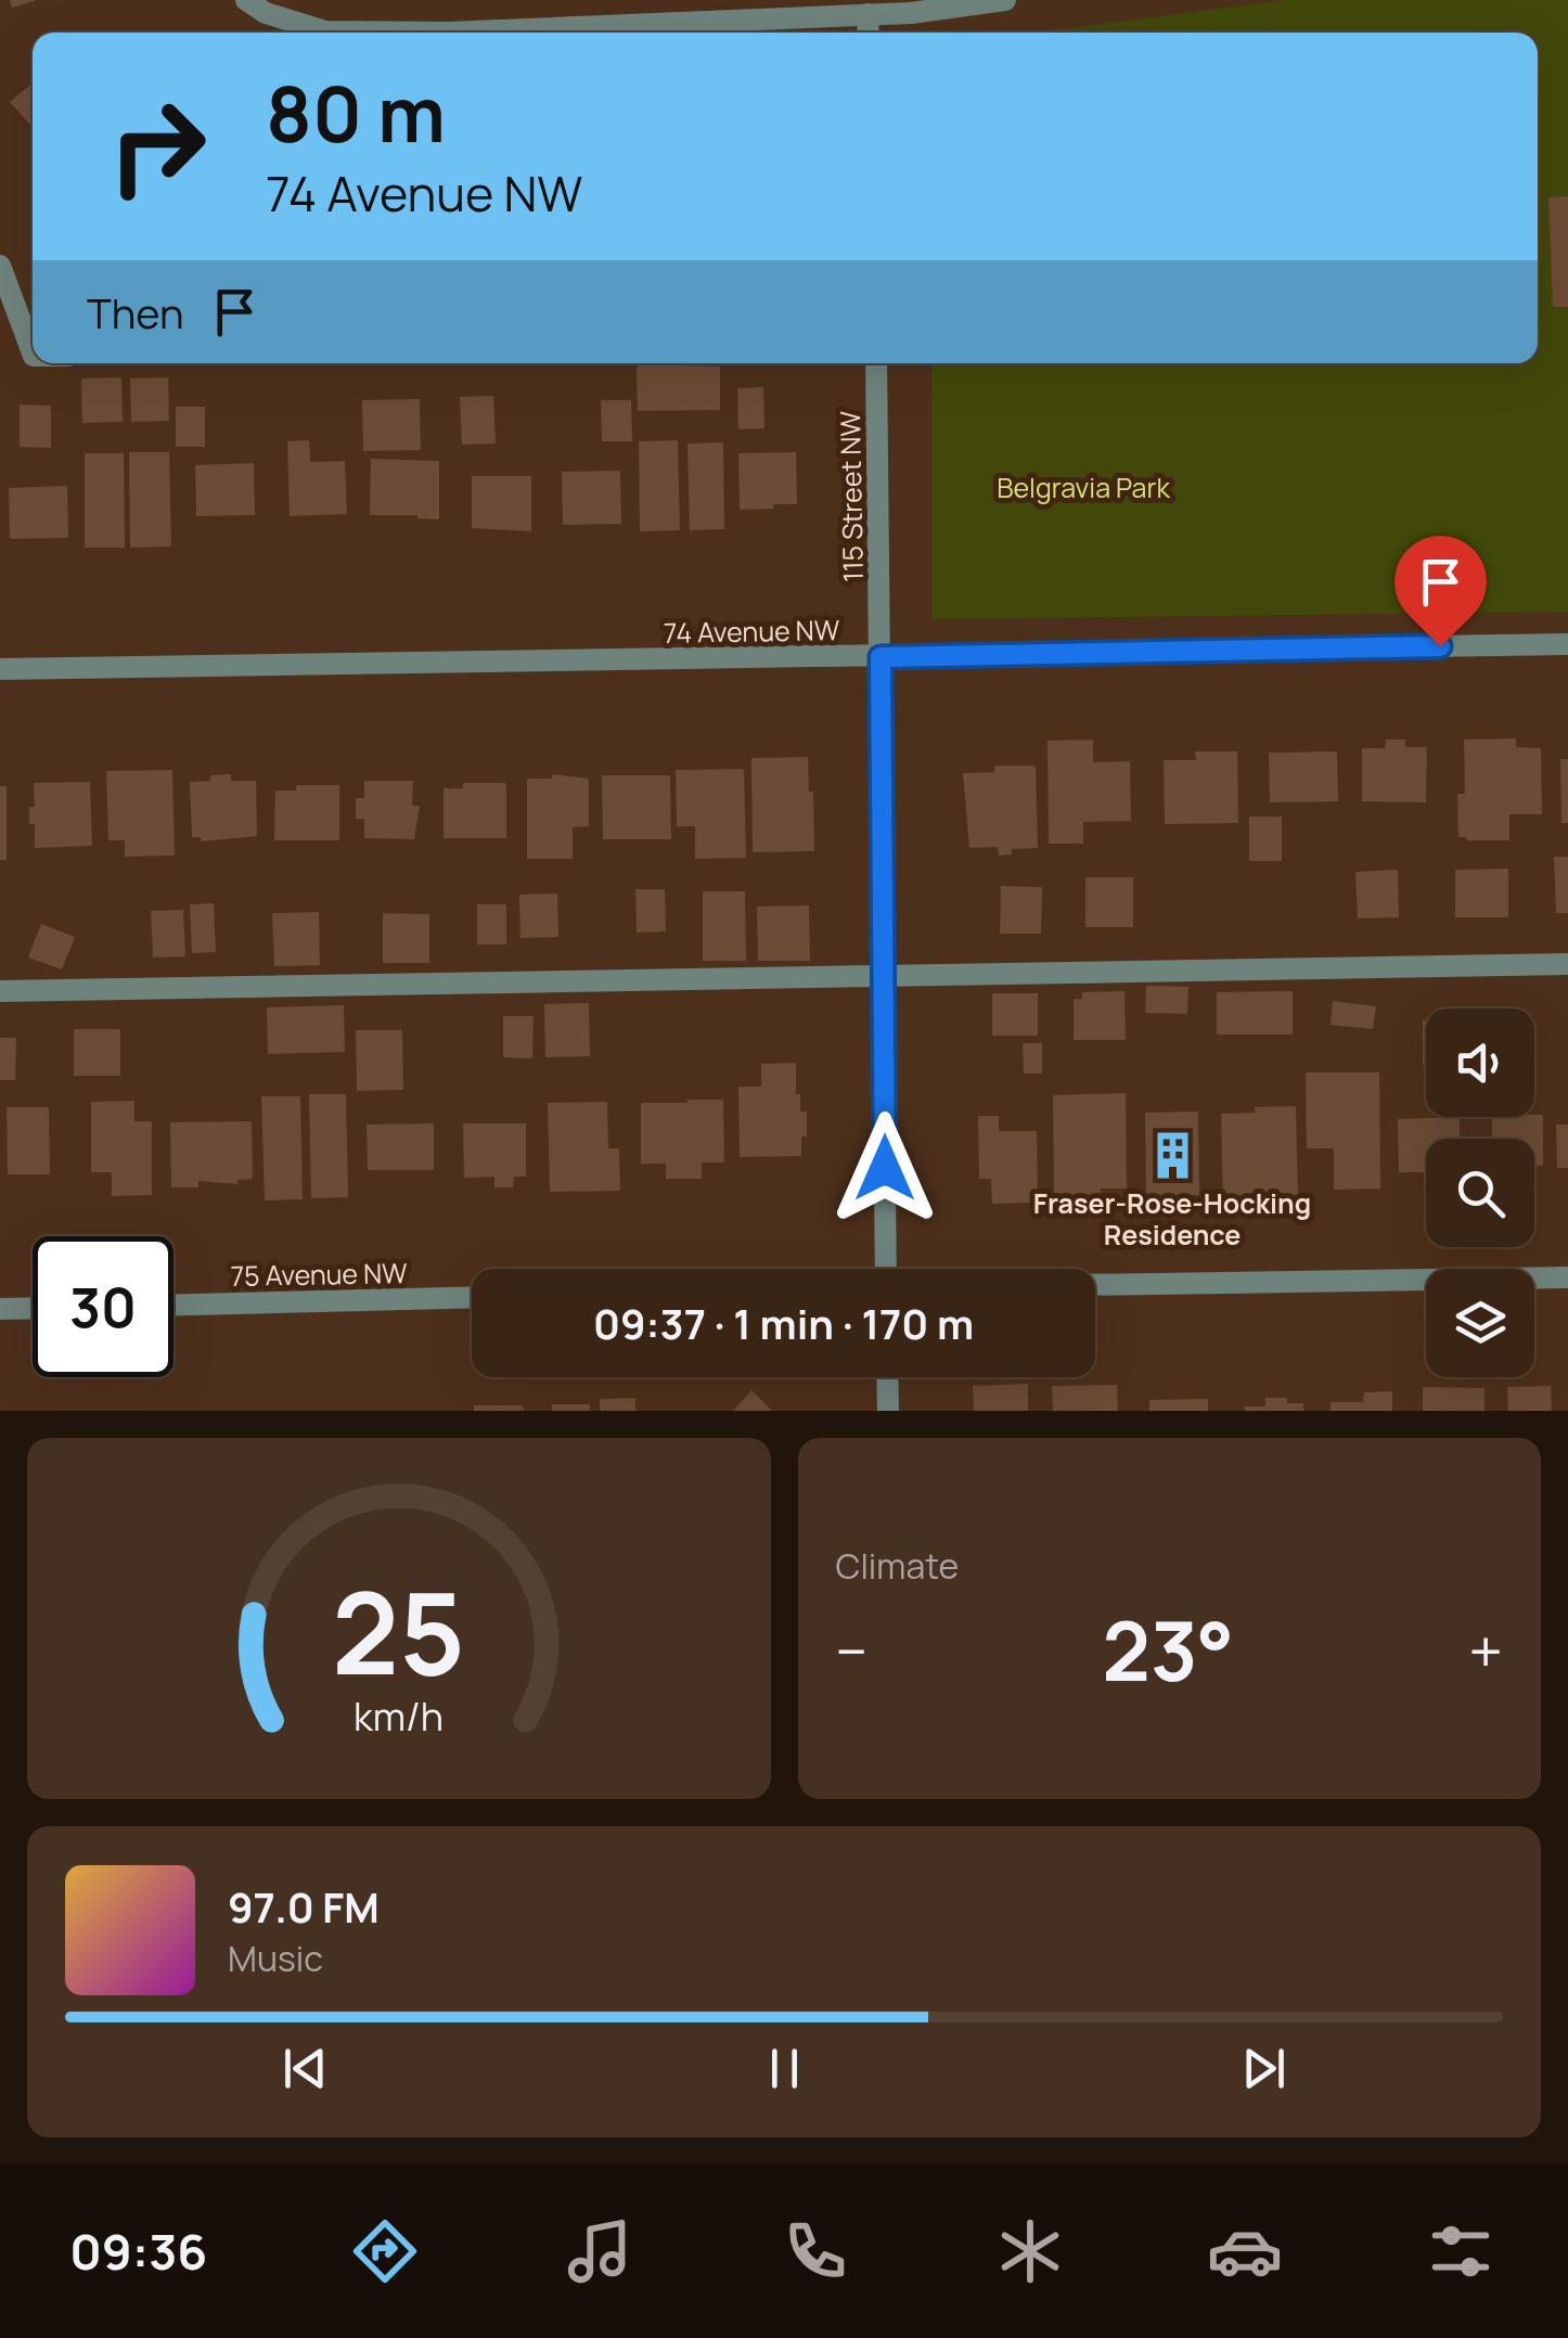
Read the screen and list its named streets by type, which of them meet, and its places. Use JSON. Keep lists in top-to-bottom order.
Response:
{
  "streets": {
    "street": ["115 Street NW", "74 Avenue NW", "75 Avenue NW"]
  },
  "crossings": [
    ["115 Street NW", "74 Avenue NW"]
  ],
  "parks": ["Belgravia Park"],
  "places": {
    "building": ["Fraser-Rose-Hocking Residence"]
  },
  "page": {
    "turn": ["80 m", "74 Avenue NW"],
    "then": "Then",
    "limit": "30",
    "trip": "09:37 · 1 min · 170 m",
    "tile": "Climate",
    "heat": ["−", "23°", "+"],
    "song": ["97.0 FM", "Music"],
    "tabs": "09:36",
    "gauge": ["25", "km/h"]
  }
}
